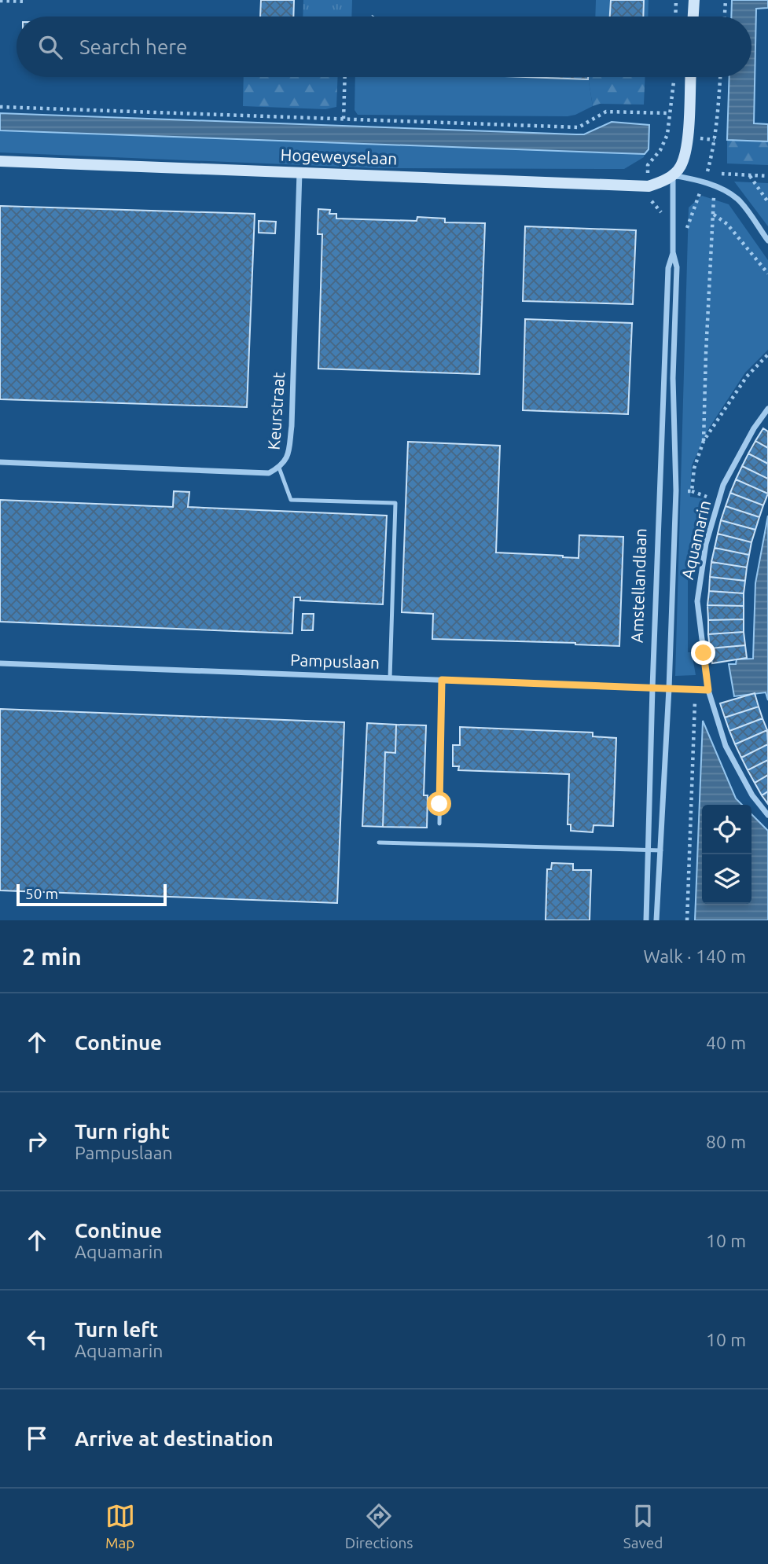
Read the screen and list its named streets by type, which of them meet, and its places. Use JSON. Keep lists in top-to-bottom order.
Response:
{
  "streets": {
    "main road": ["Hogeweyselaan", "Amstellandlaan"],
    "street": ["Keurstraat", "Aquamarin", "Pampuslaan"]
  },
  "crossings": [
    ["Hogeweyselaan", "Keurstraat"],
    ["Hogeweyselaan", "Amstellandlaan"],
    ["Amstellandlaan", "Pampuslaan"]
  ],
  "scale_bar": "50 m",
  "page": {
    "search": "Search here",
    "scale": "50 m",
    "heading": ["2 min", "Walk · 140 m"],
    "list": [
      ["Continue", "40 m"],
      ["Turn right", "Pampuslaan", "80 m"],
      ["Continue", "Aquamarin", "10 m"],
      ["Turn left", "Aquamarin", "10 m"],
      "Arrive at destination"
    ],
    "nav": ["Map", "Directions", "Saved"]
  }
}
